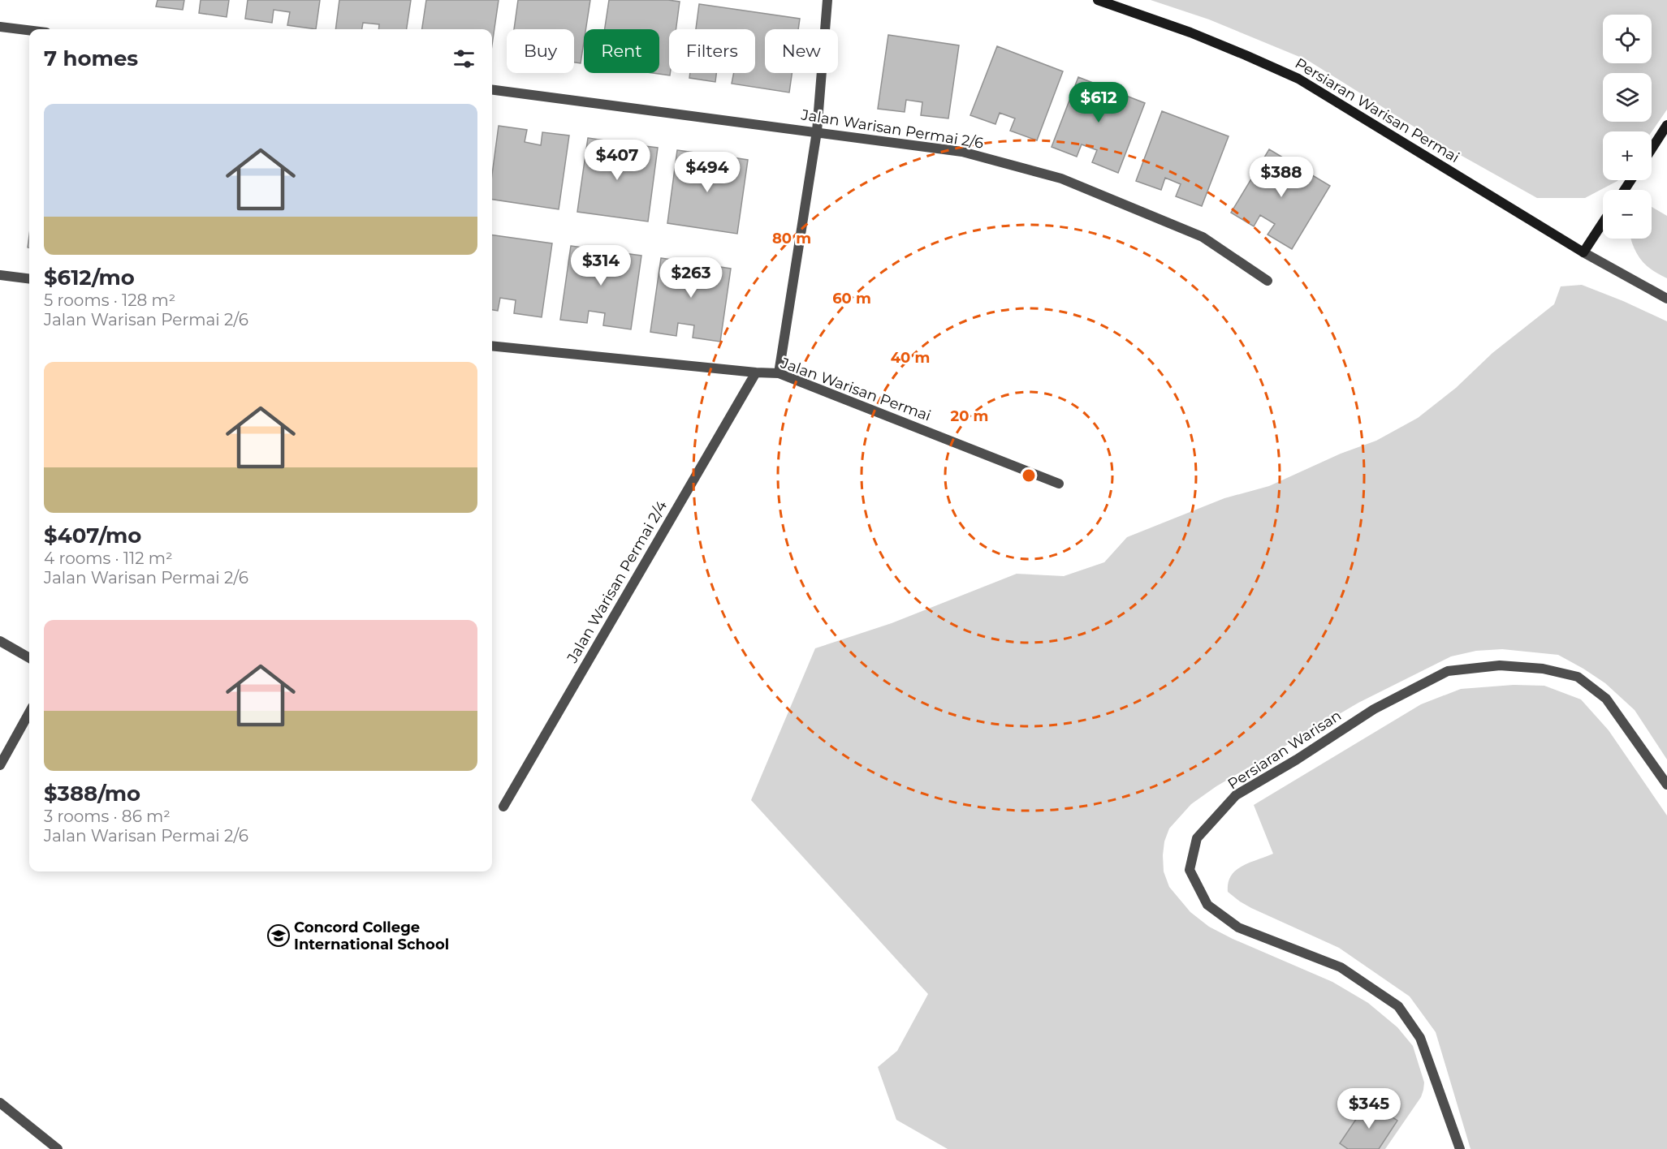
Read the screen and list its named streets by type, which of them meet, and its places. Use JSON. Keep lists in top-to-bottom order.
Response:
{
  "streets": {
    "street": [
      "Persiaran Warisan Permai",
      "Jalan Warisan Permai 2/6",
      "Jalan Warisan Permai",
      "Jalan Warisan Permai 2/4",
      "Persiaran Warisan"
    ]
  },
  "crossings": [
    ["Jalan Warisan Permai", "Jalan Warisan Permai 2/4"]
  ],
  "places": {
    "school or university": ["Concord College International School"]
  },
  "page": {
    "map_buttons": ["+", "−"],
    "chip": [
      "Buy",
      "Rent",
      "Filters",
      "New"
    ],
    "heading": "7 homes",
    "price": [
      "$612",
      "$407",
      "$494",
      "$388",
      "$314",
      "$263",
      "$345"
    ],
    "list": [
      {
        "name": "$612/mo",
        "note": "5 rooms · 128 m² · Jalan Warisan Permai 2/6"
      },
      {
        "name": "$407/mo",
        "note": "4 rooms · 112 m² · Jalan Warisan Permai 2/6"
      },
      {
        "name": "$388/mo",
        "note": "3 rooms · 86 m² · Jalan Warisan Permai 2/6"
      }
    ]
  },
  "rings": [
    "80 m",
    "60 m",
    "40 m",
    "20 m"
  ]
}
